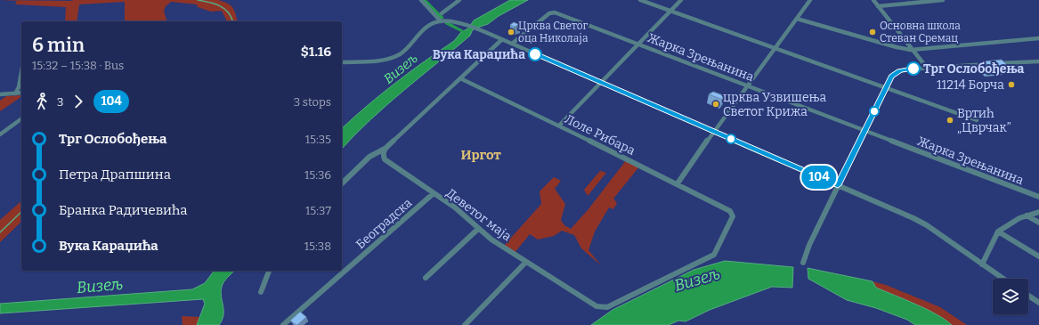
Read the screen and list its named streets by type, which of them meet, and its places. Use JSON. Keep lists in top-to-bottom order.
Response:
{
  "streets": {
    "street": [
      "Жарка Зрењанина",
      "Лоле Рибара",
      "Деветог маја",
      "Београдска"
    ]
  },
  "crossings": [
    ["Лоле Рибара", "Деветог маја"],
    ["Деветог маја", "Београдска"]
  ],
  "districts": ["Иргот"],
  "water": ["Визељ"],
  "places": [
    "Црква Светог оца Николаја",
    "Основна школа Стеван Сремац",
    "Вука Караџића",
    "Трг Ослобођења",
    "11214 Борча",
    "црква Узвишења Светог Крижа",
    "Вртић „Цврчак”"
  ],
  "lines": ["bus line 104"],
  "page": {
    "on_map": "104",
    "heading": ["6 min", "15:32 – 15:38 · Bus", "$1.16"],
    "legs": ["3", "104", "3 stops"],
    "list": [
      {
        "name": "Трг Ослобођења",
        "value": "15:35"
      },
      {
        "name": "Петра Драпшина",
        "value": "15:36"
      },
      {
        "name": "Бранка Радичевића",
        "value": "15:37"
      },
      {
        "name": "Вука Караџића",
        "value": "15:38"
      }
    ]
  }
}
